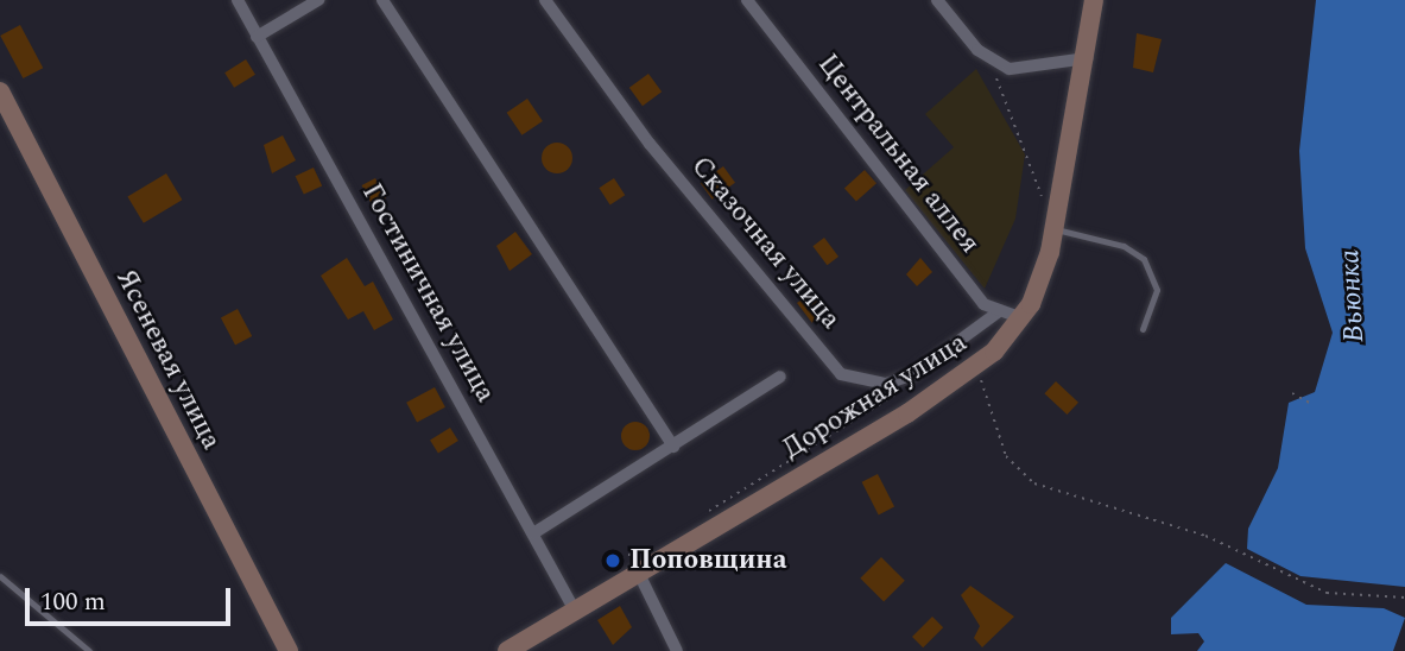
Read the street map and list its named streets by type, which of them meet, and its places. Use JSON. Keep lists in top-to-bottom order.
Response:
{
  "streets": {
    "main road": ["Ясеневая улица", "Дорожная улица"],
    "street": ["Центральная аллея", "Сказочная улица", "Гостиничная улица"]
  },
  "crossings": [
    ["Центральная аллея", "Сказочная улица"],
    ["Центральная аллея", "Дорожная улица"],
    ["Гостиничная улица", "Дорожная улица"]
  ],
  "water": ["Вьюнка"],
  "places": ["Поповщина"],
  "scale_bar": "100 m"
}
